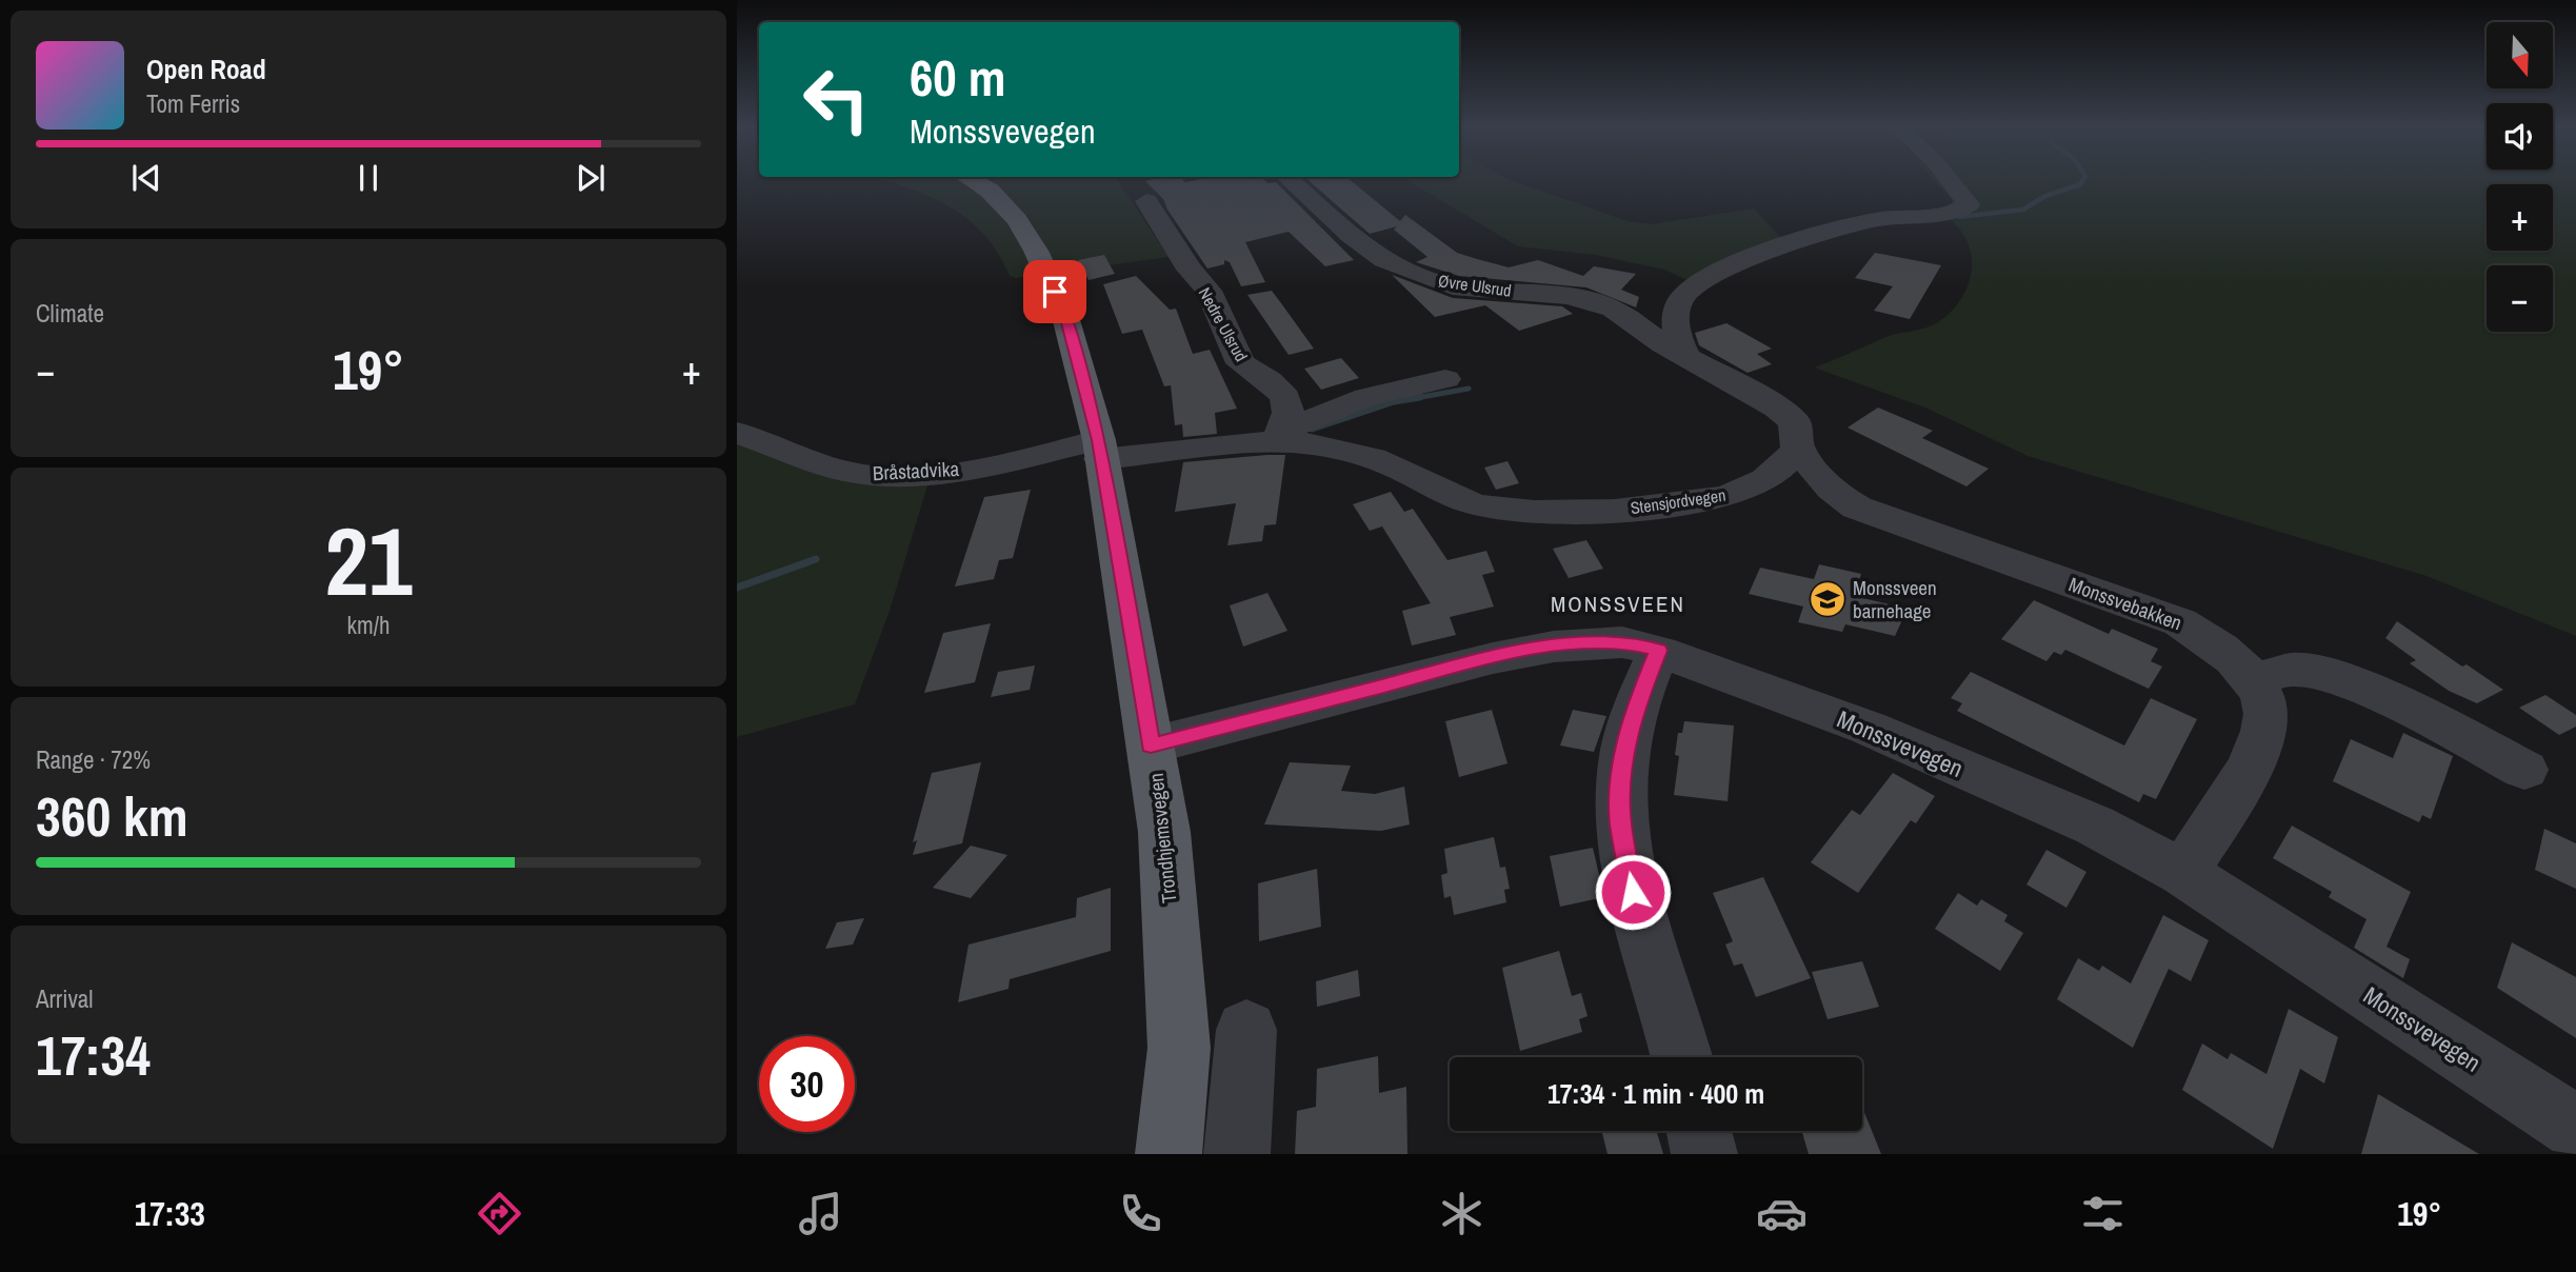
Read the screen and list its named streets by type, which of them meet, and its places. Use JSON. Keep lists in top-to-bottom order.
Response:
{
  "streets": {
    "main road": ["Trondhjemsvegen"],
    "street": [
      "Øvre Ulsrud",
      "Nedre Ulsrud",
      "Bråstadvika",
      "Stensjordvegen",
      "Monssvebakken",
      "Monssvevegen"
    ]
  },
  "crossings": [
    ["Nedre Ulsrud", "Stensjordvegen"],
    ["Bråstadvika", "Stensjordvegen"],
    ["Bråstadvika", "Trondhjemsvegen"],
    ["Stensjordvegen", "Monssvebakken"],
    ["Stensjordvegen", "Trondhjemsvegen"],
    ["Monssvebakken", "Monssvevegen"],
    ["Monssvevegen", "Trondhjemsvegen"]
  ],
  "districts": ["MONSSVEEN"],
  "places": {
    "school or university": ["Monssveen barnehage"]
  },
  "north": "bottom",
  "page": {
    "map_buttons": ["+", "−"],
    "turn": ["60 m", "Monssvevegen"],
    "song": ["Open Road", "Tom Ferris"],
    "tile": [
      "Climate",
      ["21", "km/h"],
      ["Range · 72%", "360 km"],
      ["Arrival", "17:34"]
    ],
    "heat": ["−", "19°", "+"],
    "limit": "30",
    "trip": "17:34 · 1 min · 400 m",
    "tabs": ["17:33", "19°"]
  }
}
